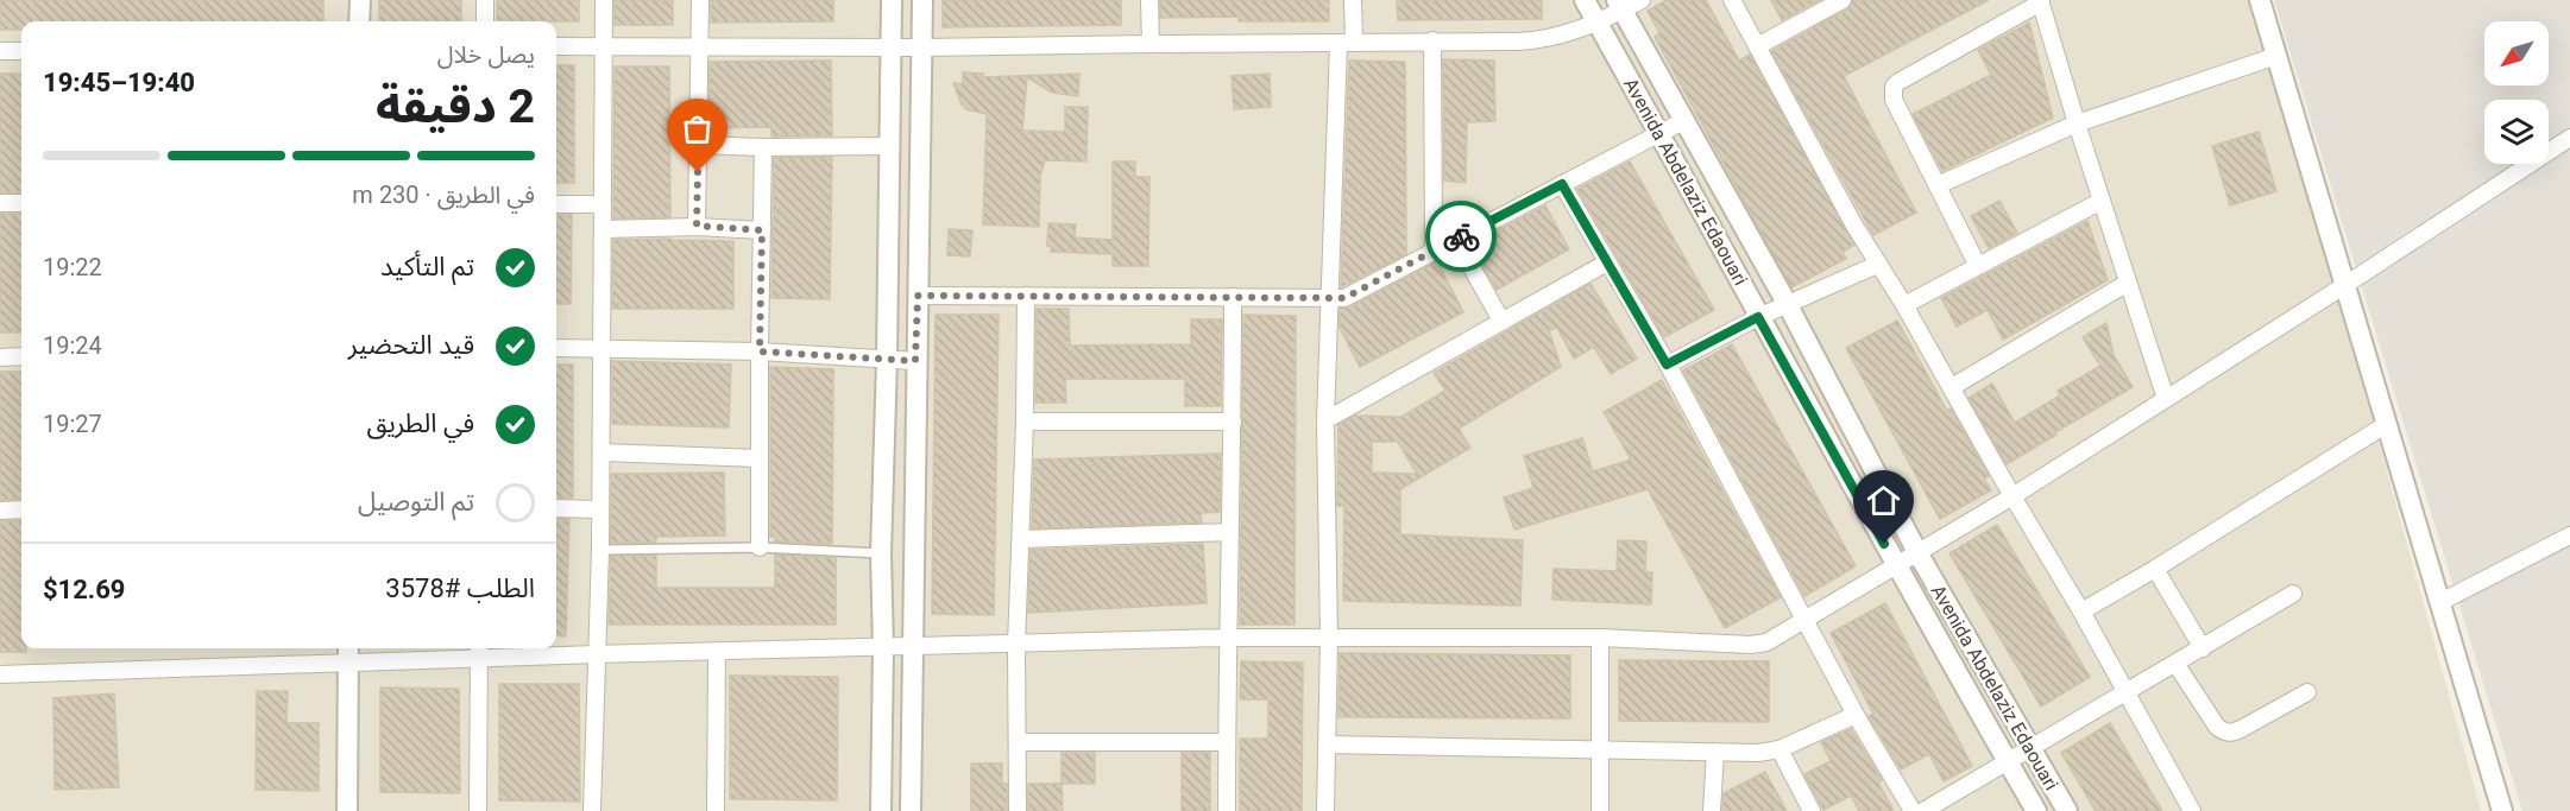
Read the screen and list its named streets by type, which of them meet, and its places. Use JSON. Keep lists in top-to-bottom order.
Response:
{
  "streets": {
    "street": ["Avenida Abdelaziz Edaouari"]
  },
  "north": "bottom left",
  "page": {
    "heading": ["2 دقيقة", "يصل خلال", "19:40–19:45"],
    "panel": ["الطلب #3578", "$12.69"],
    "bar": "في الطريق · 230 m",
    "list": [
      ["تم التأكيد", "19:22"],
      ["قيد التحضير", "19:24"],
      ["في الطريق", "19:27"],
      "تم التوصيل"
    ]
  }
}
